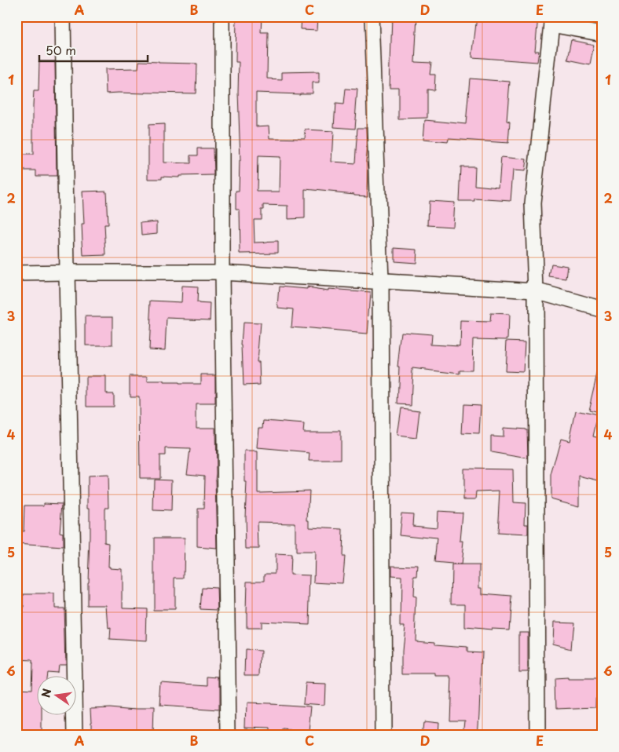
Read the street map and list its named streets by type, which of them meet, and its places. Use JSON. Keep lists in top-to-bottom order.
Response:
{
  "scale_bar": "50 m",
  "north": "left",
  "grid": {
    "columns": [
      "A",
      "B",
      "C",
      "D",
      "E"
    ],
    "rows": [
      "1",
      "2",
      "3",
      "4",
      "5",
      "6"
    ]
  }
}
